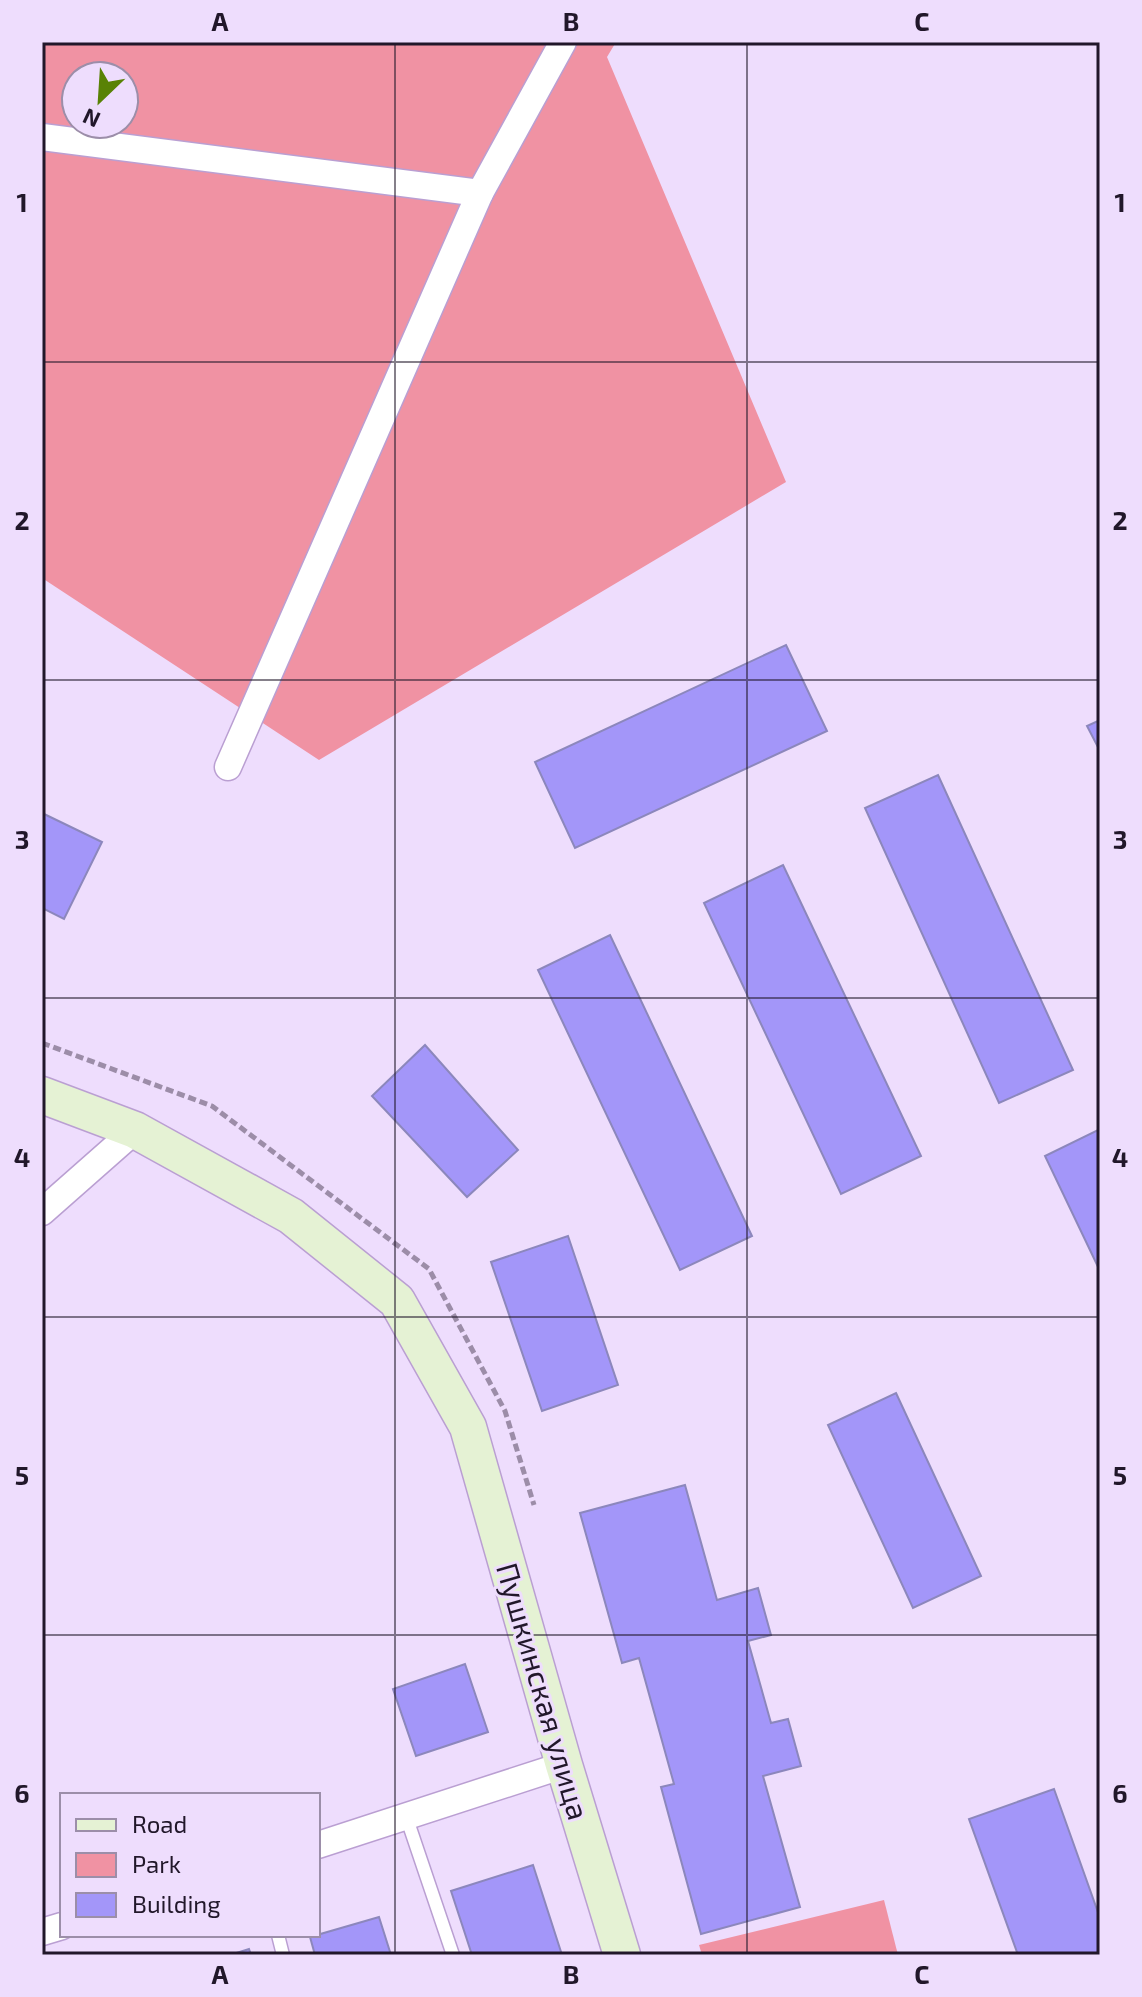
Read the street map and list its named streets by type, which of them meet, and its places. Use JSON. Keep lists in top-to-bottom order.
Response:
{
  "streets": {
    "main road": ["Пушкинская улица"]
  },
  "legend": ["Road", "Park", "Building"],
  "north": "bottom left",
  "grid": {
    "columns": ["A", "B", "C"],
    "rows": [
      "1",
      "2",
      "3",
      "4",
      "5",
      "6"
    ]
  }
}
